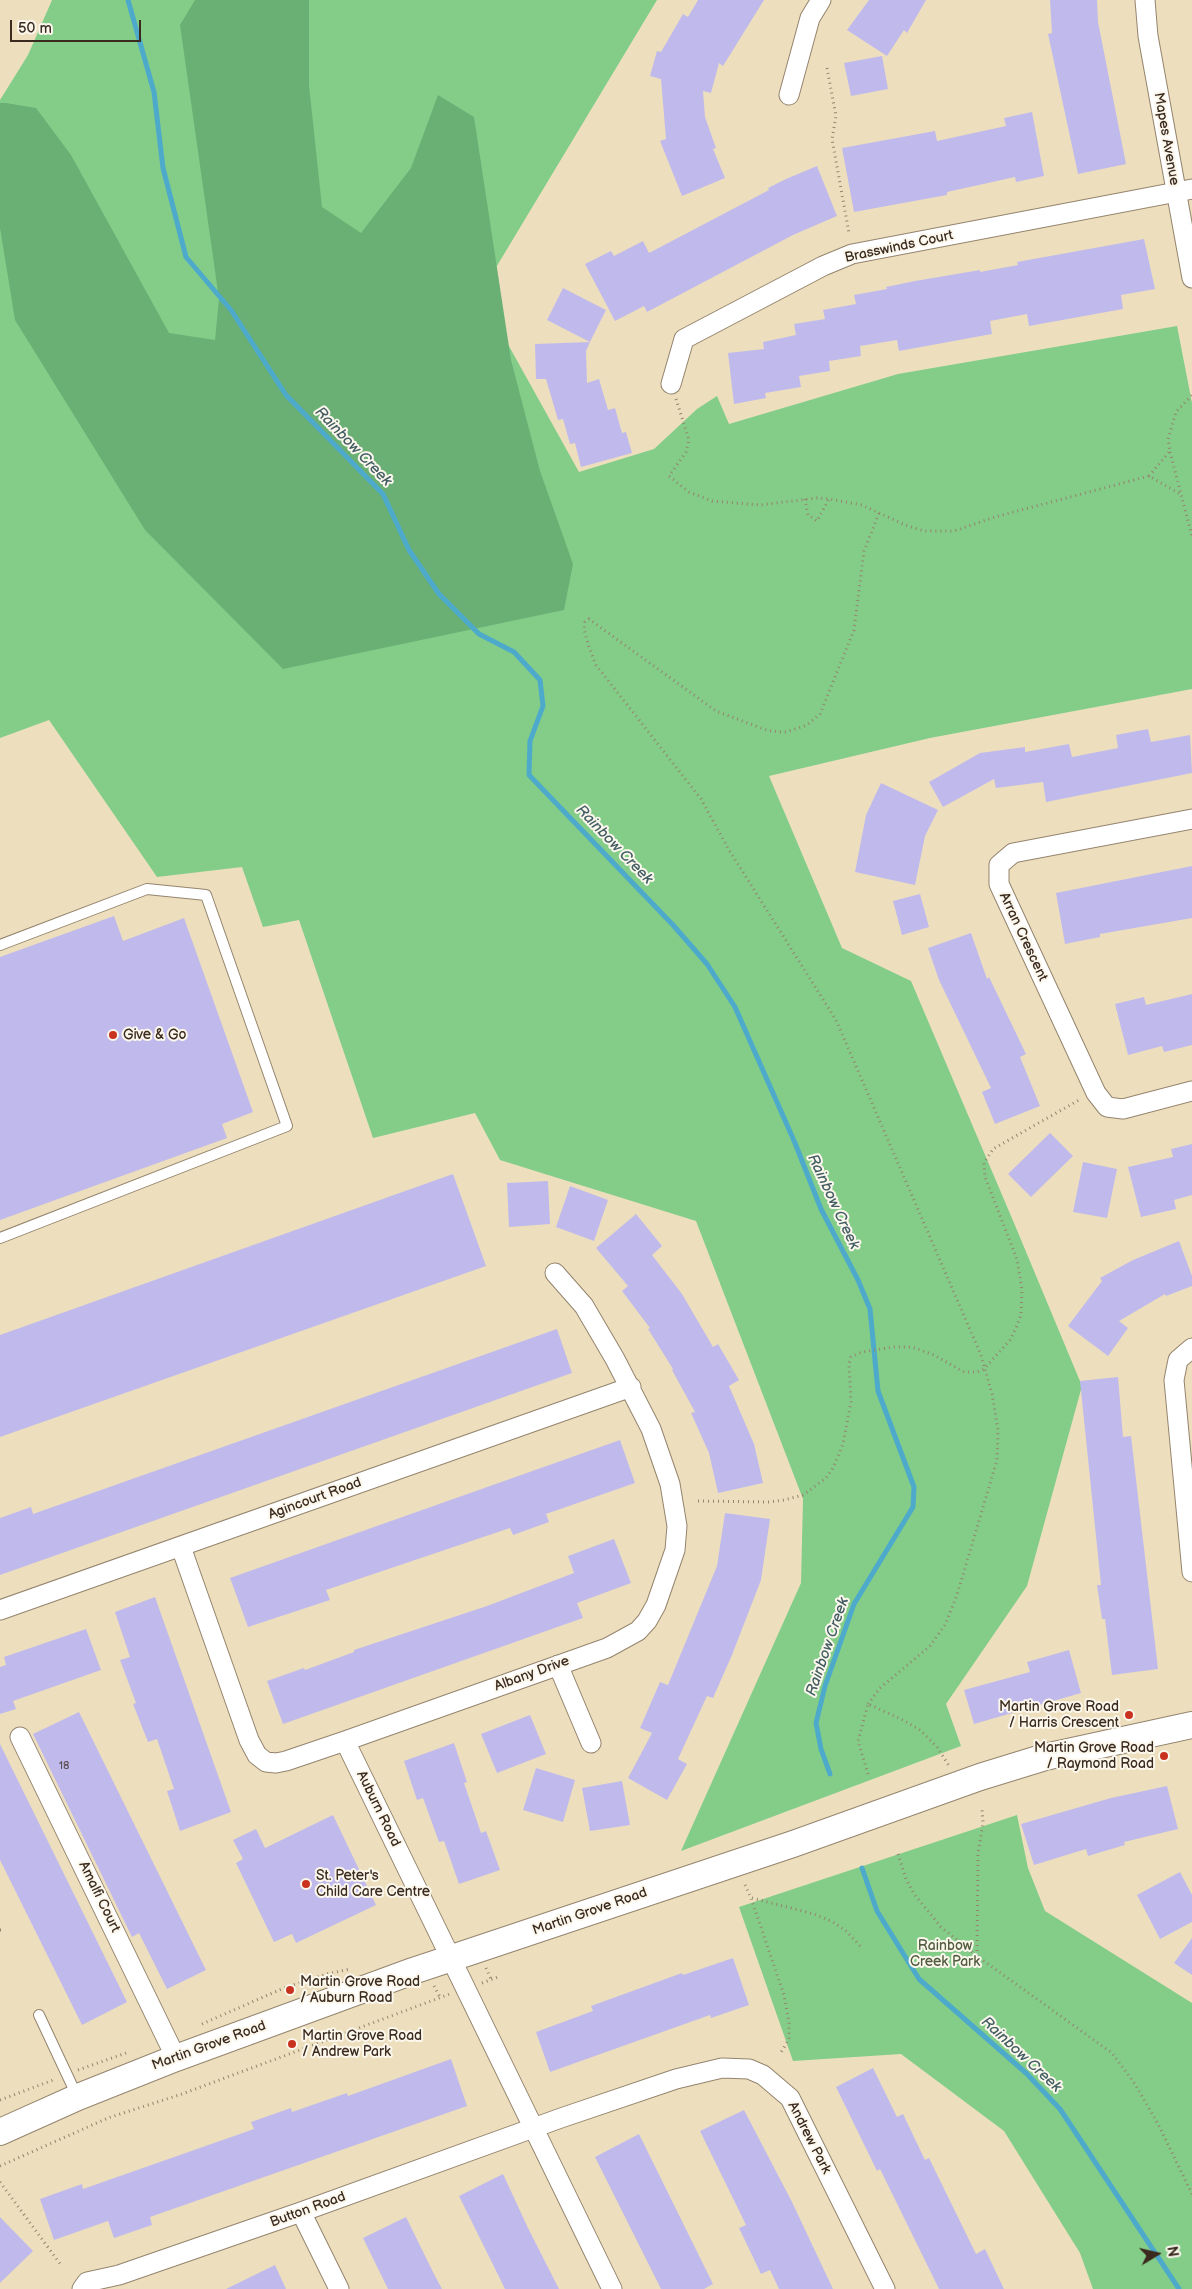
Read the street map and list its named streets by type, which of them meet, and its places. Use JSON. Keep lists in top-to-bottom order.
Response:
{
  "streets": {
    "street": [
      "Mapes Avenue",
      "Brasswinds Court",
      "Arran Crescent",
      "Agincourt Road",
      "Albany Drive",
      "Auburn Road",
      "Amalfi Court",
      "Martin Grove Road",
      "Andrew Park",
      "Button Road"
    ]
  },
  "crossings": [
    ["Mapes Avenue", "Brasswinds Court"],
    ["Agincourt Road", "Albany Drive"],
    ["Albany Drive", "Auburn Road"],
    ["Auburn Road", "Martin Grove Road"],
    ["Amalfi Court", "Martin Grove Road"],
    ["Andrew Park", "Button Road"]
  ],
  "water": ["Rainbow Creek"],
  "parks": ["Rainbow Creek Park"],
  "places": [
    "Give & Go",
    "Martin Grove Road / Harris Crescent",
    "Martin Grove Road / Raymond Road",
    "St. Peter's Child Care Centre",
    "Martin Grove Road / Auburn Road",
    "Martin Grove Road / Andrew Park"
  ],
  "house_numbers": ["18"],
  "scale_bar": "50 m",
  "north": "right"
}
